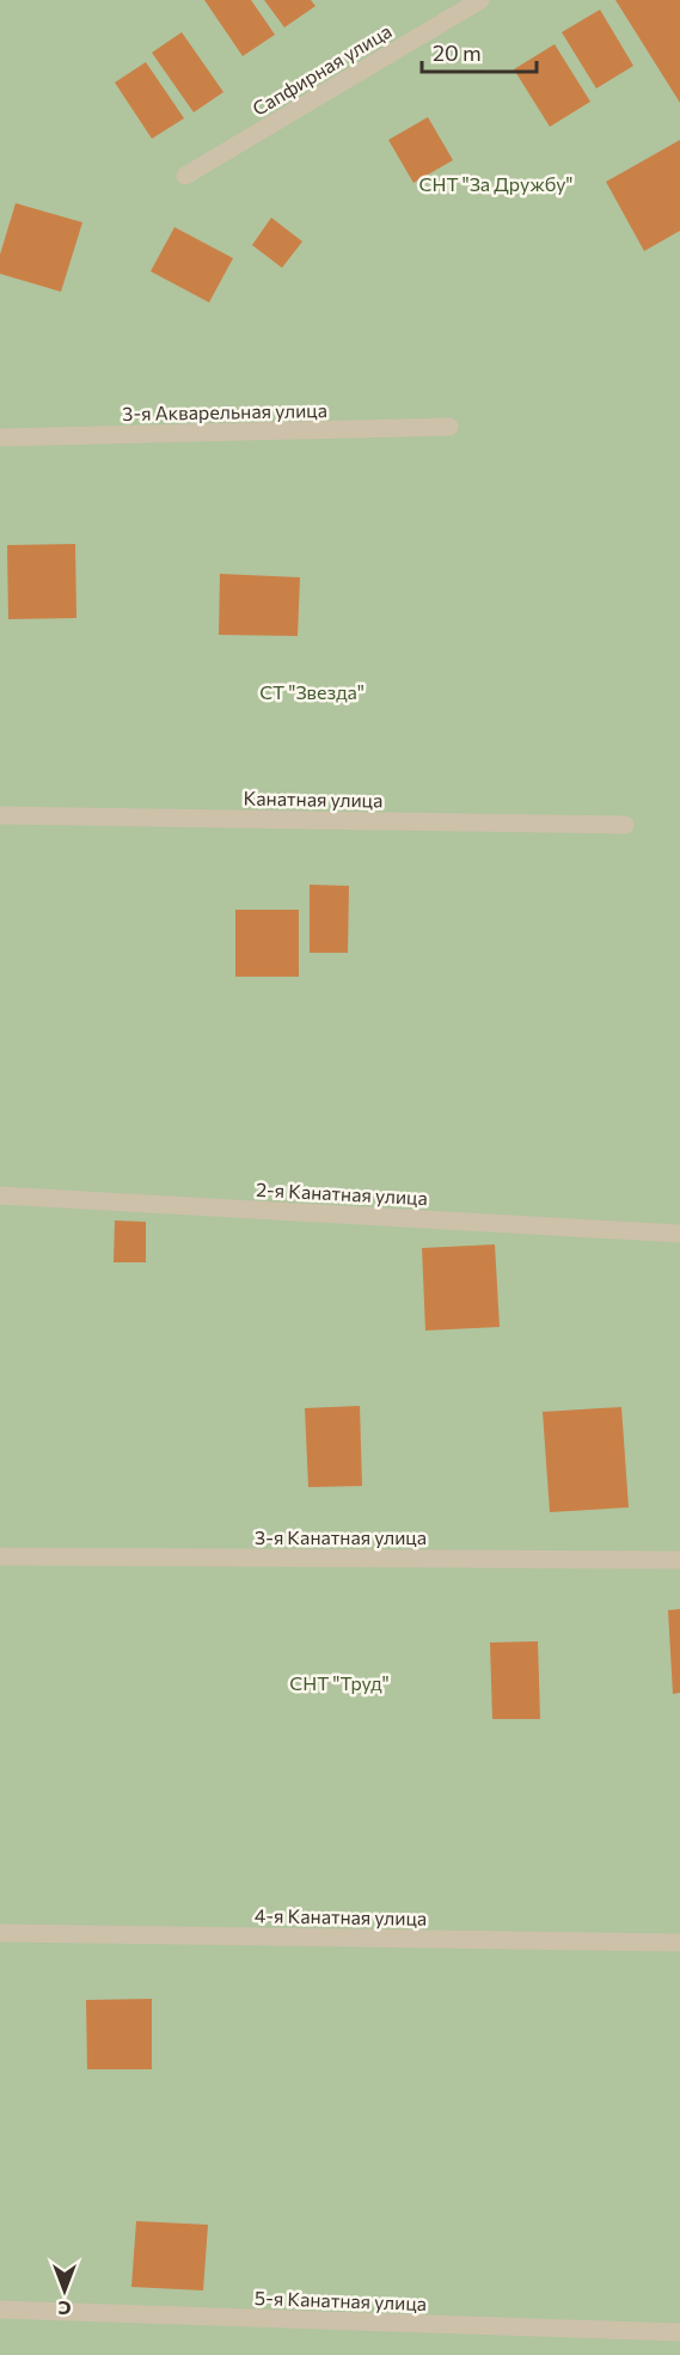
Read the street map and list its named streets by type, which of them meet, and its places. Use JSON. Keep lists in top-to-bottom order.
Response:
{
  "streets": {
    "lane": [
      "Сапфирная улица",
      "3-я Акварельная улица",
      "Канатная улица",
      "2-я Канатная улица",
      "3-я Канатная улица",
      "4-я Канатная улица",
      "5-я Канатная улица"
    ]
  },
  "parks": ["СНТ \"За Дружбу\"", "СТ \"Звезда\"", "СНТ \"Труд\""],
  "scale_bar": "20 m",
  "north": "bottom"
}
